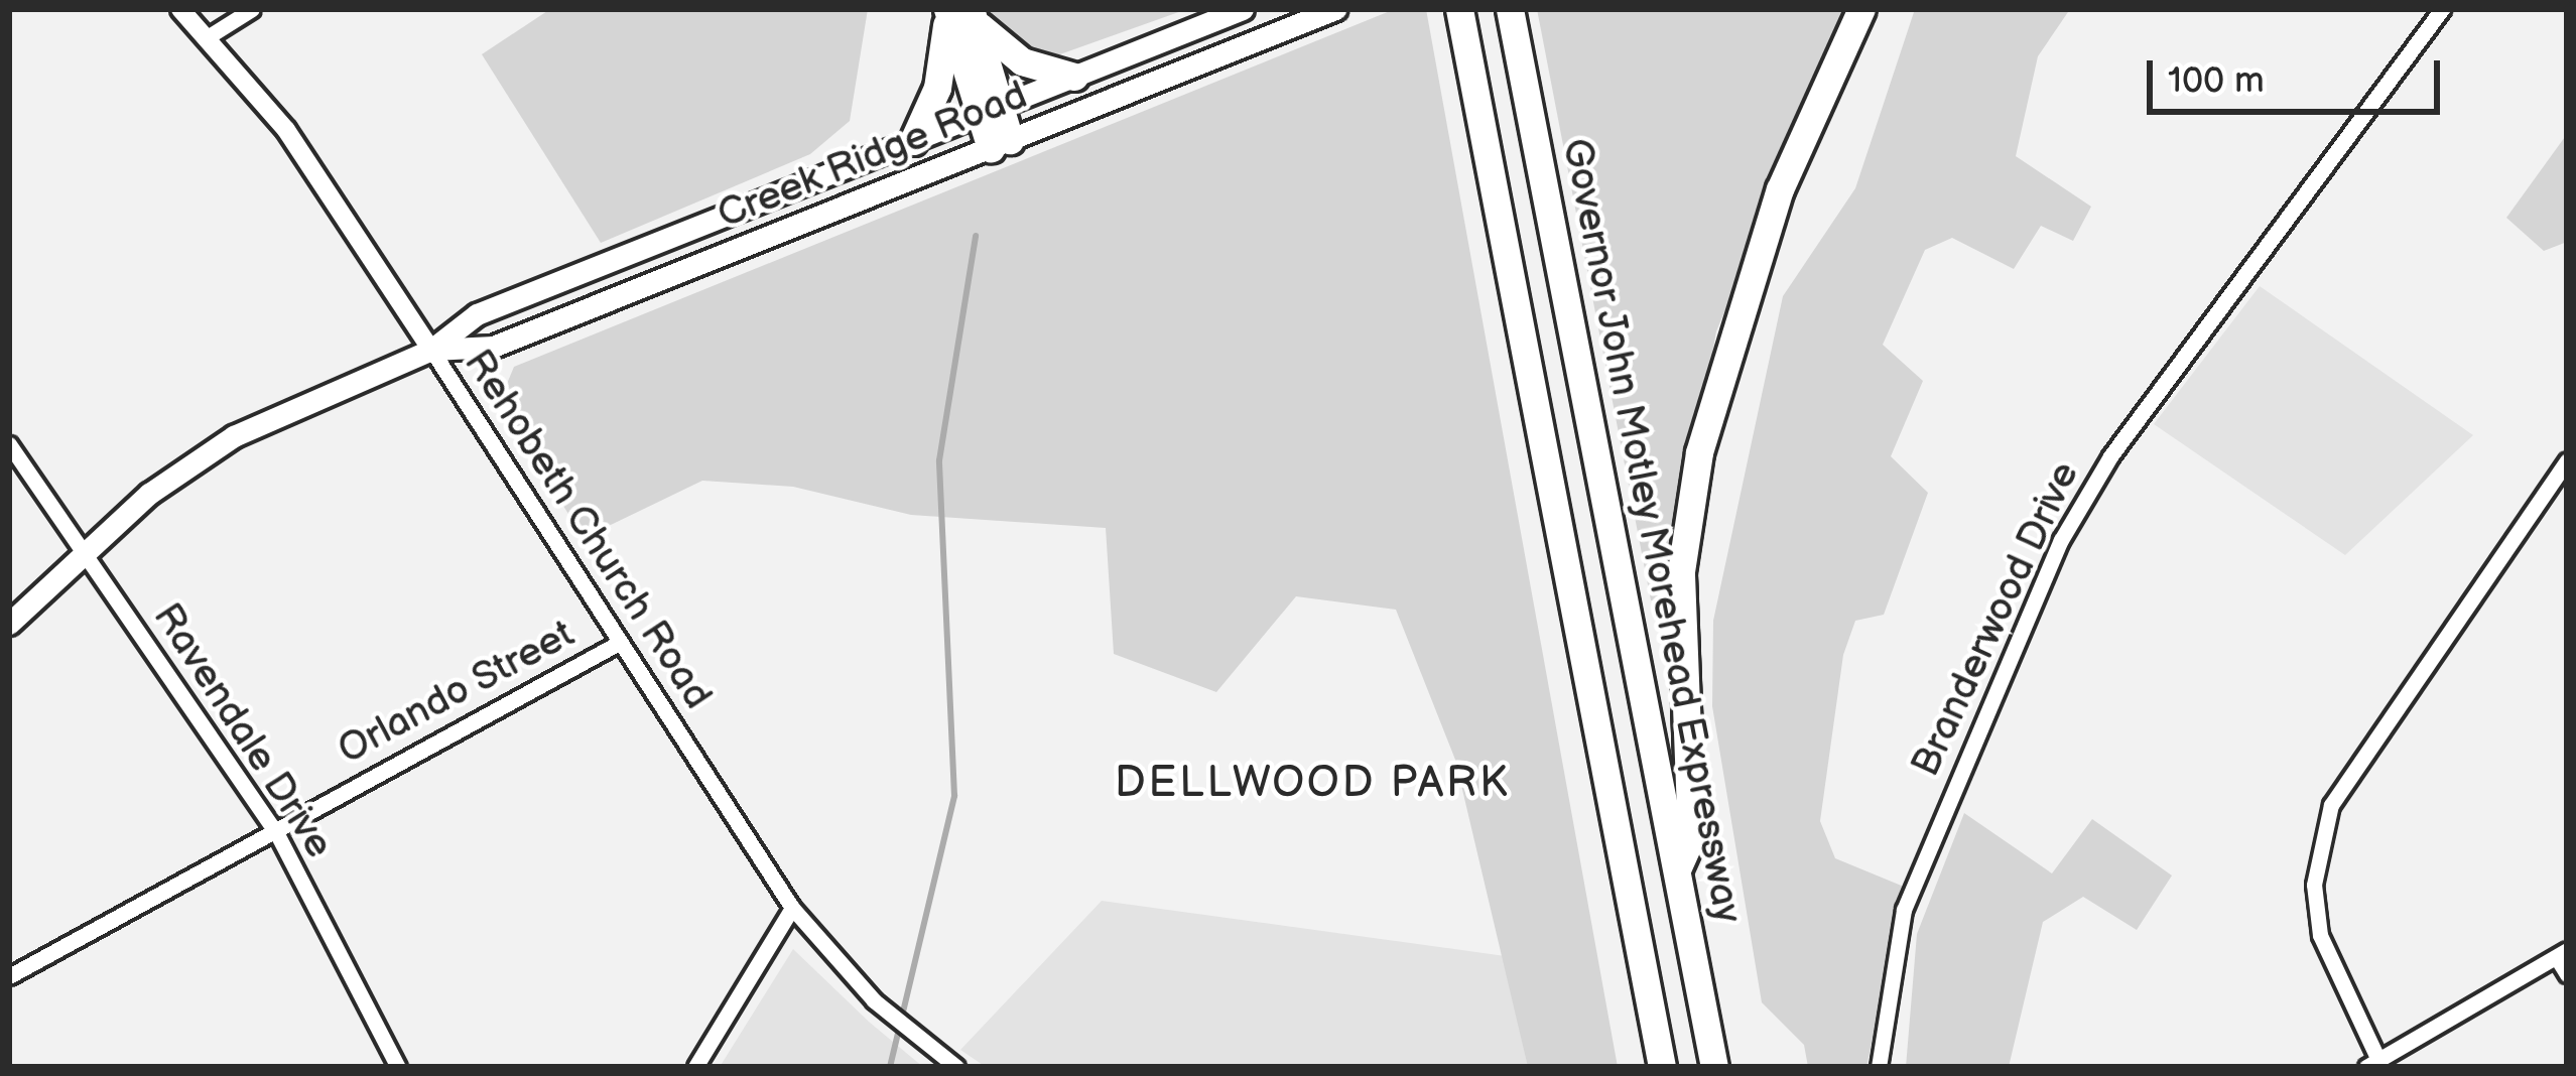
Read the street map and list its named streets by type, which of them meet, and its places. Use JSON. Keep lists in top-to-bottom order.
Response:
{
  "streets": {
    "highway": ["Governor John Motley Morehead Expressway"],
    "main road": ["Creek Ridge Road"],
    "street": [
      "Rehobeth Church Road",
      "Branderwood Drive",
      "Orlando Street",
      "Ravendale Drive"
    ]
  },
  "crossings": [
    ["Creek Ridge Road", "Rehobeth Church Road"],
    ["Creek Ridge Road", "Ravendale Drive"],
    ["Rehobeth Church Road", "Orlando Street"],
    ["Orlando Street", "Ravendale Drive"]
  ],
  "districts": ["DELLWOOD PARK"],
  "scale_bar": "100 m"
}
